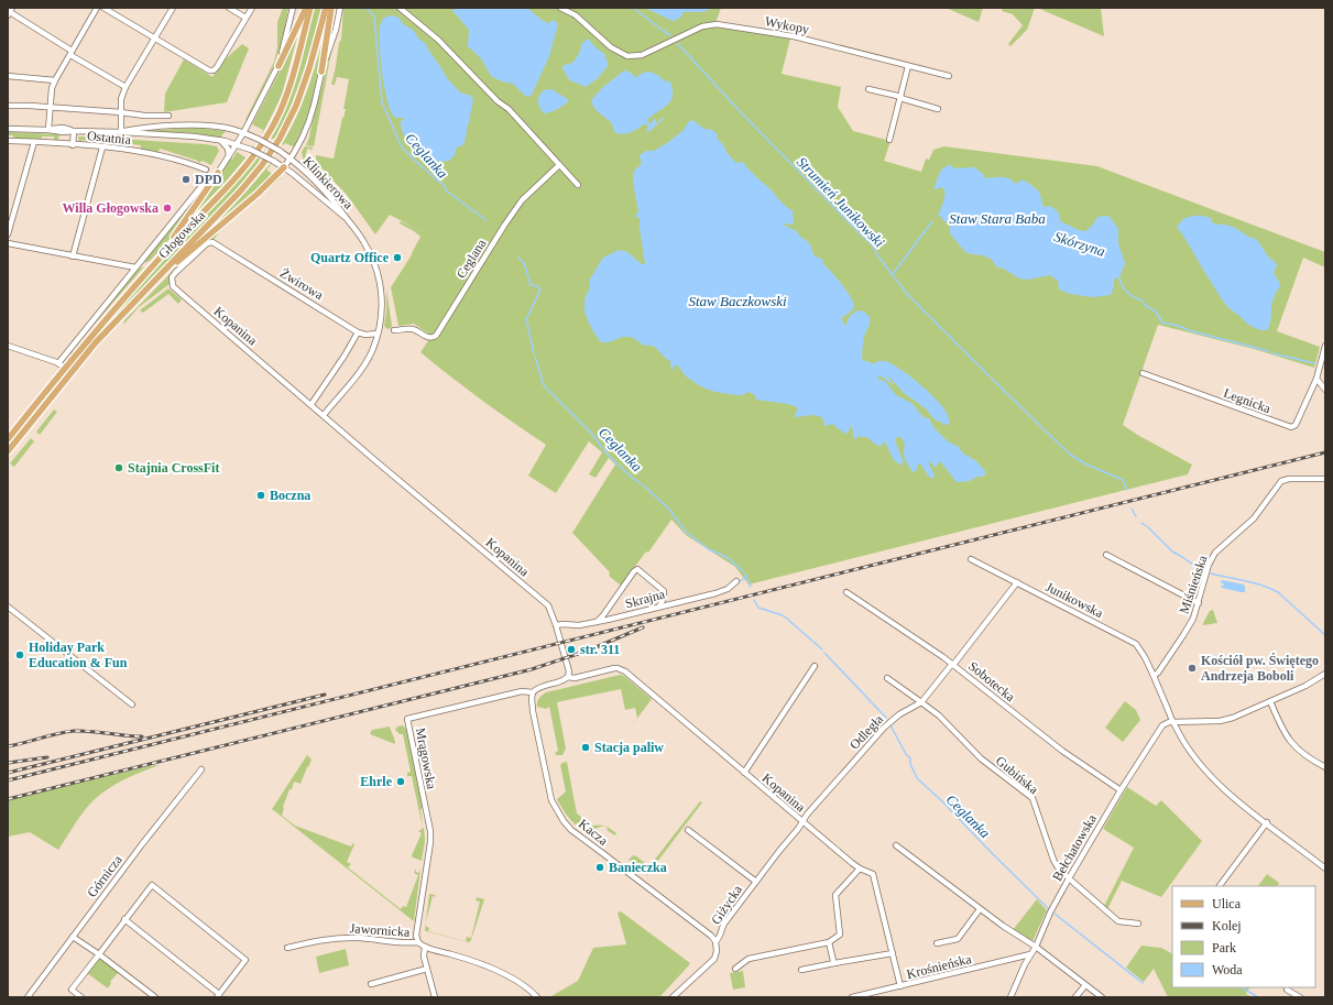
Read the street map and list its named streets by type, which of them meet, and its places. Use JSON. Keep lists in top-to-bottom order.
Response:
{
  "streets": {
    "main road": ["Głogowska"],
    "street": [
      "Wykopy",
      "Ostatnia",
      "Klinkierowa",
      "Ceglana",
      "Żwirowa",
      "Kopanina",
      "Legnicka",
      "Miśnieńska",
      "Skrajna",
      "Junikowska",
      "Sobotecka",
      "Odległa",
      "Mrągowska",
      "Gubińska",
      "Kacza",
      "Bełchatowska",
      "Górnicza",
      "Giżycka",
      "Jawornicka",
      "Krośnieńska"
    ]
  },
  "crossings": [
    ["Ostatnia", "Klinkierowa"],
    ["Ostatnia", "Głogowska"],
    ["Klinkierowa", "Żwirowa"],
    ["Klinkierowa", "Kopanina"],
    ["Żwirowa", "Kopanina"],
    ["Kopanina", "Skrajna"],
    ["Kopanina", "Odległa"],
    ["Kopanina", "Mrągowska"],
    ["Kopanina", "Giżycka"],
    ["Miśnieńska", "Junikowska"],
    ["Junikowska", "Odległa"],
    ["Sobotecka", "Odległa"],
    ["Sobotecka", "Bełchatowska"],
    ["Odległa", "Gubińska"],
    ["Odległa", "Giżycka"],
    ["Mrągowska", "Kacza"],
    ["Mrągowska", "Jawornicka"],
    ["Gubińska", "Bełchatowska"],
    ["Kacza", "Giżycka"],
    ["Bełchatowska", "Krośnieńska"]
  ],
  "water": [
    "Ceglanka",
    "Strumień Junikowski",
    "Staw Stara Baba",
    "Skórzyna",
    "Staw Baczkowski"
  ],
  "places": [
    "DPD",
    "Willa Głogowska",
    "Quartz Office",
    "Stajnia CrossFit",
    "Boczna",
    "str. 311",
    "Holiday Park Education & Fun",
    "Kościół pw. Świętego Andrzeja Boboli",
    "Stacja paliw",
    "Ehrle",
    "Banieczka"
  ],
  "legend": [
    "Ulica",
    "Kolej",
    "Park",
    "Woda"
  ]
}
